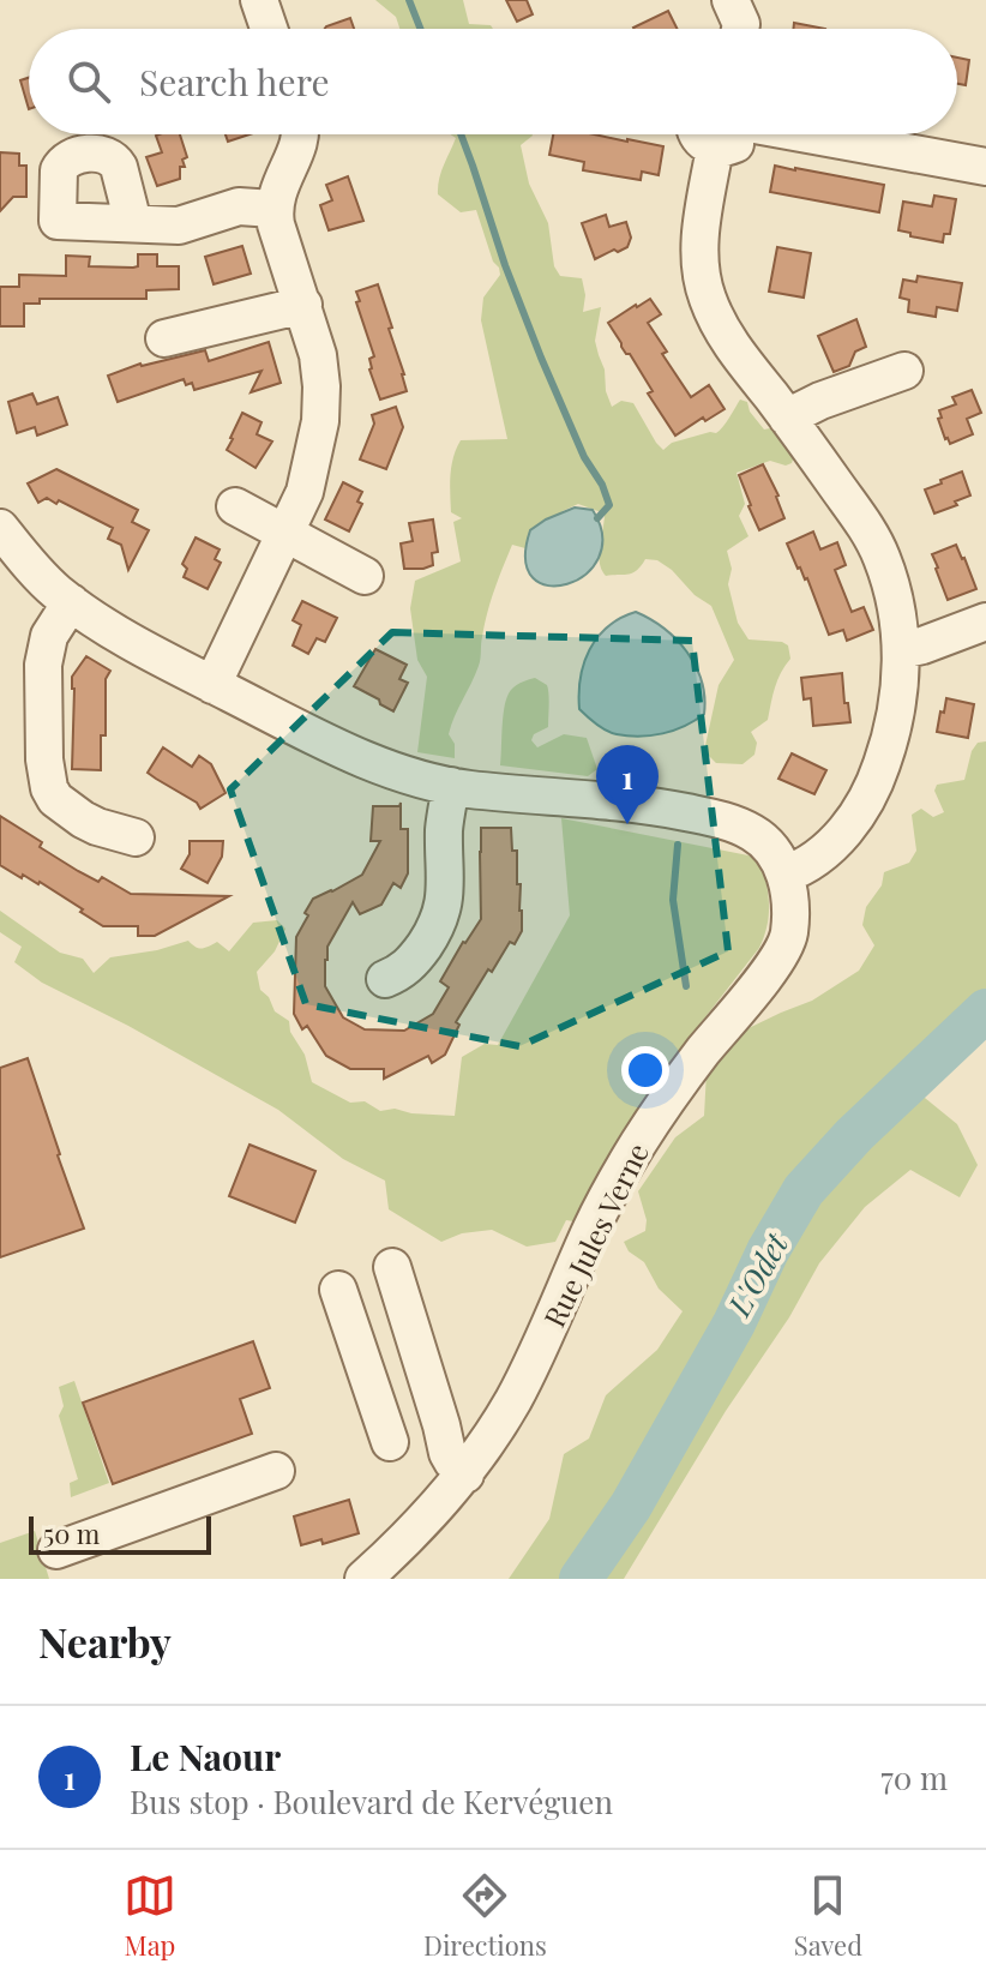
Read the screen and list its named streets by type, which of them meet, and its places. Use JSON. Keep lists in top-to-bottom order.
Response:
{
  "streets": {
    "street": ["Rue Jules Verne"]
  },
  "water": ["L'Odet"],
  "scale_bar": "50 m",
  "page": {
    "search": "Search here",
    "pins": "1",
    "scale": "50 m",
    "heading": "Nearby",
    "list": [
      {
        "mark": "1",
        "name": "Le Naour",
        "note": "Bus stop · Boulevard de Kervéguen",
        "value": "70 m"
      }
    ],
    "nav": ["Map", "Directions", "Saved"]
  }
}
